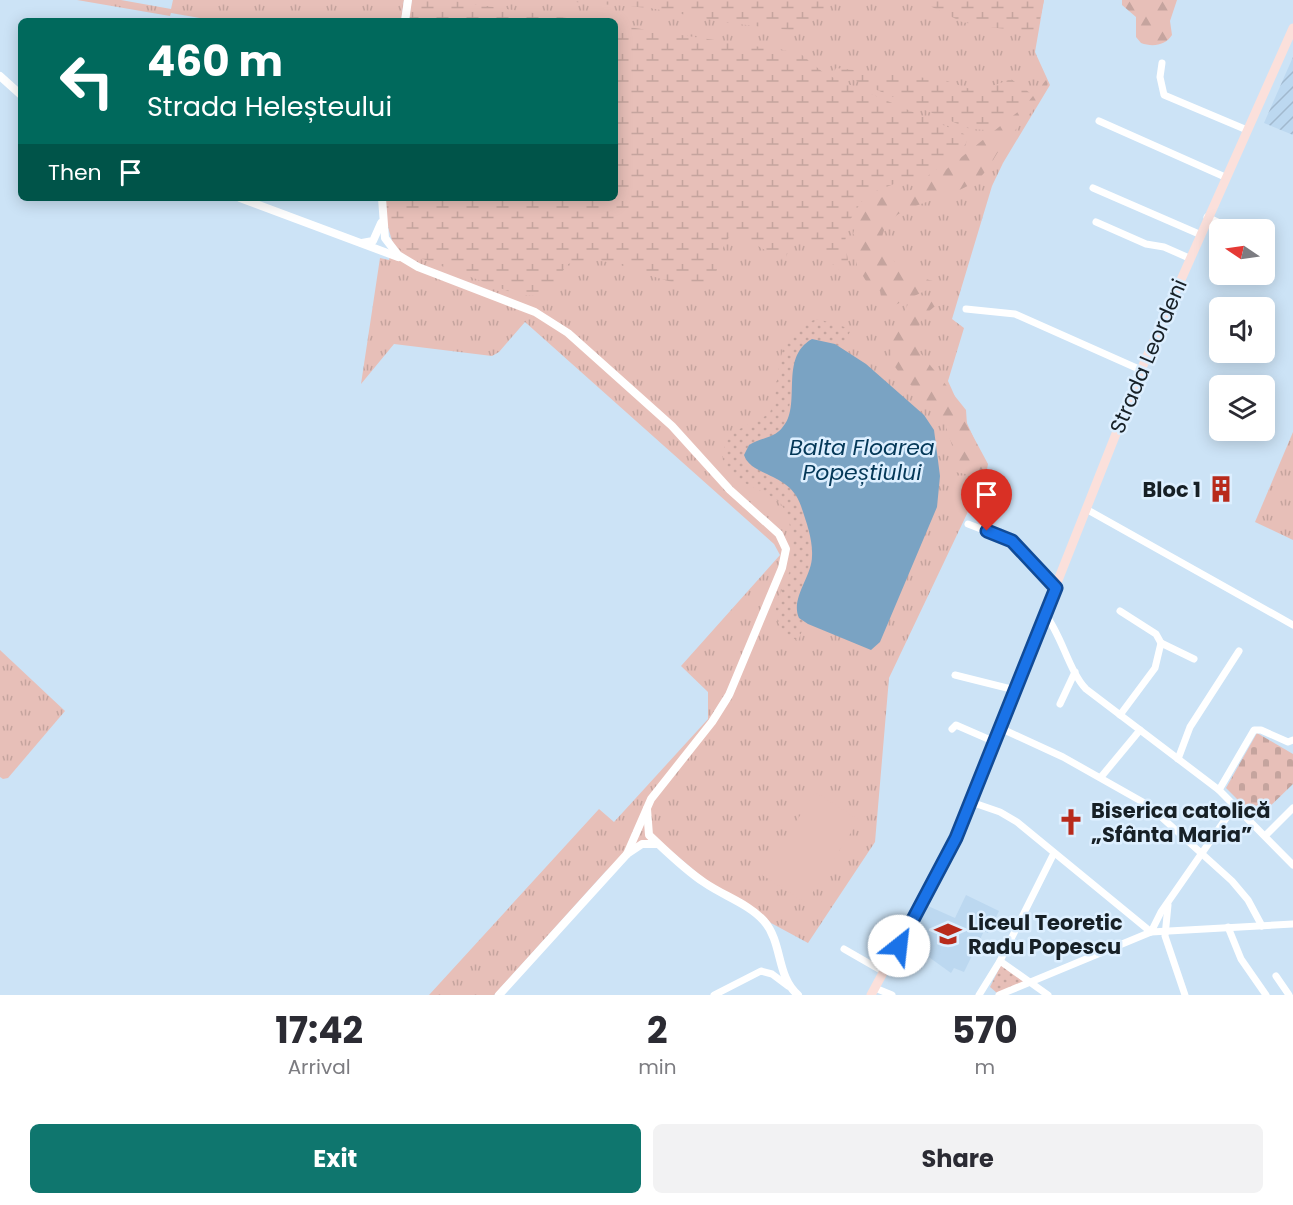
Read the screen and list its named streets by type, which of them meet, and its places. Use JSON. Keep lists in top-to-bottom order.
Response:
{
  "streets": {
    "main road": ["Strada Leordeni"]
  },
  "water": ["Balta Floarea Popeștiului"],
  "places": {
    "building": ["Bloc 1"],
    "church": ["Biserica catolică „Sfânta Maria”"],
    "school or university": ["Liceul Teoretic Radu Popescu"]
  },
  "north": "left",
  "page": {
    "turn": ["460 m", "Strada Heleșteului"],
    "then": "Then",
    "eta": [
      "17:42",
      "Arrival",
      "2",
      "min",
      "570",
      "m"
    ],
    "buttons": ["Exit", "Share"]
  }
}
